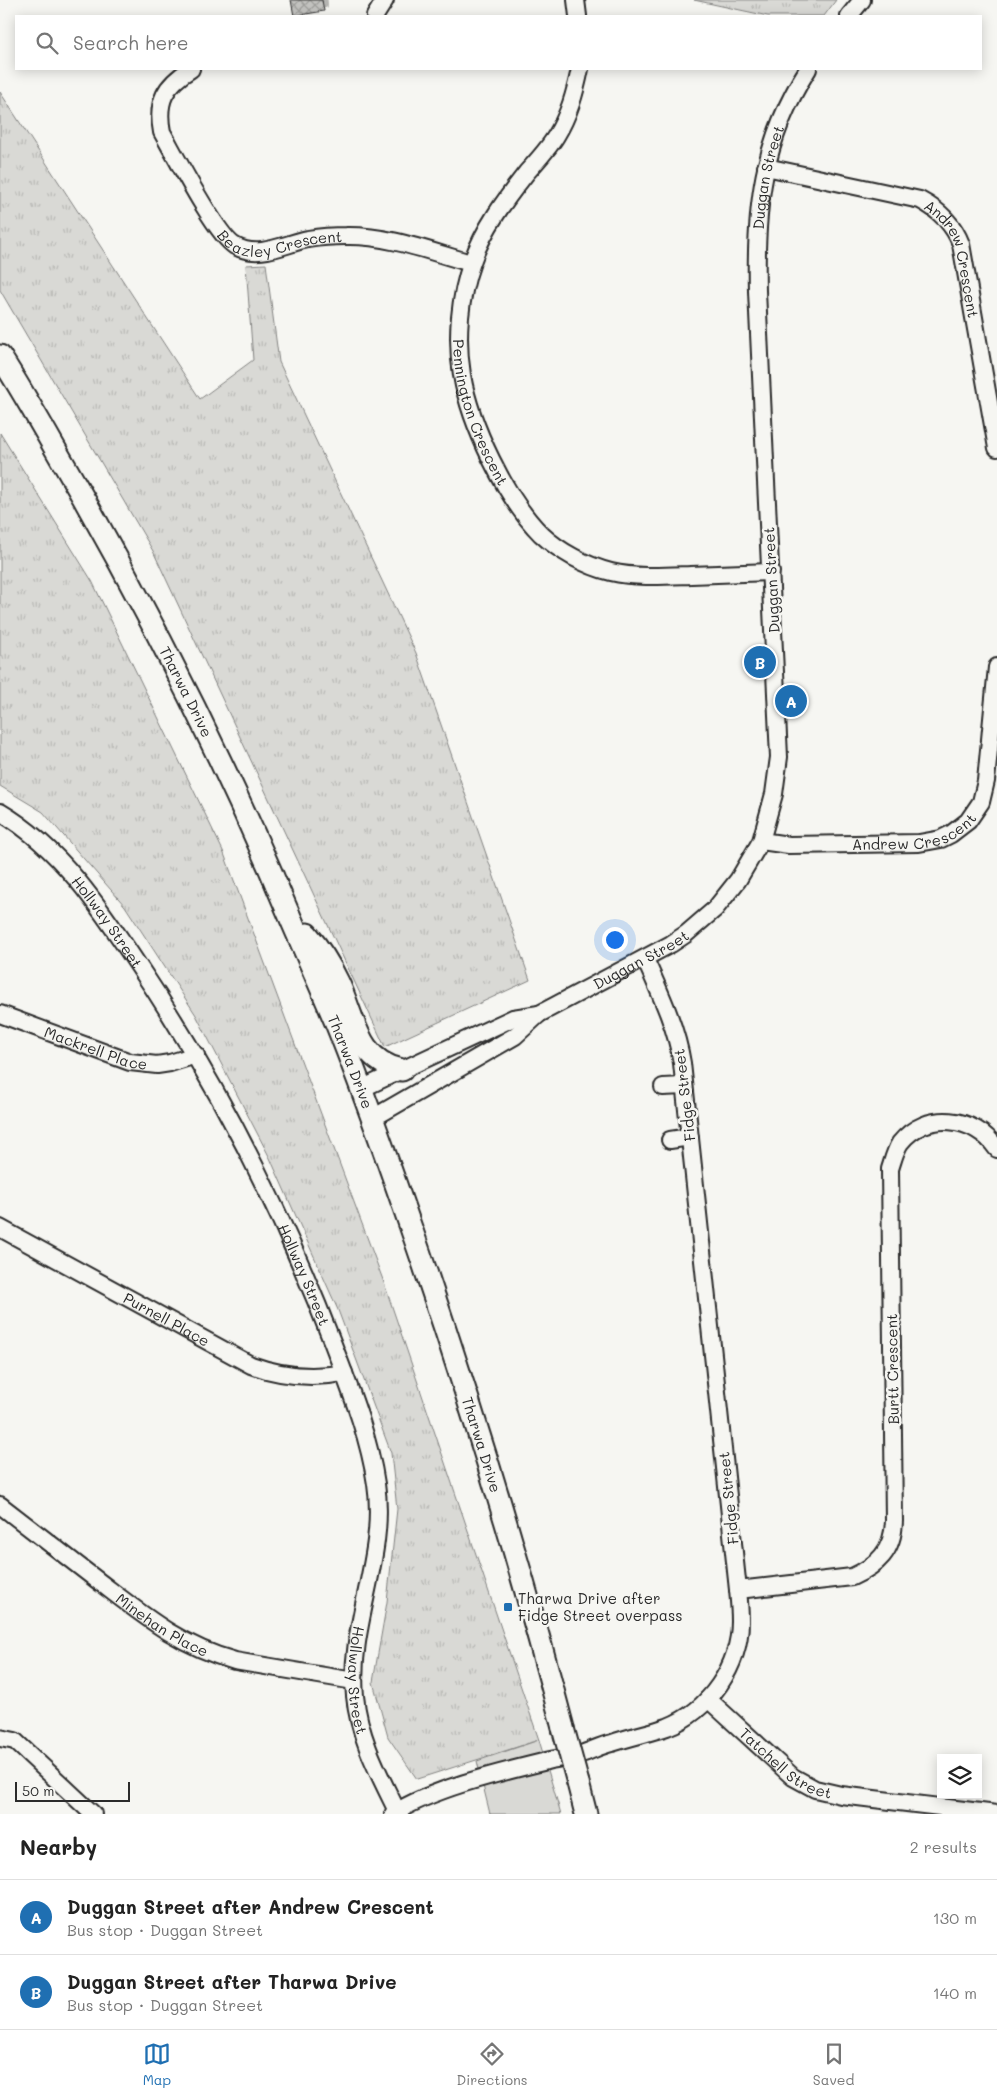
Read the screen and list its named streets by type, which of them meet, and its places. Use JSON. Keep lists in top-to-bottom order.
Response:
{
  "streets": {
    "main road": ["Tharwa Drive"],
    "street": [
      "Duggan Street",
      "Beazley Crescent",
      "Andrew Crescent",
      "Pennington Crescent",
      "Hollway Street",
      "Mackrell Place",
      "Fidge Street",
      "Purnell Place",
      "Burtt Crescent",
      "Minehan Place",
      "Tatchell Street"
    ]
  },
  "crossings": [
    ["Duggan Street", "Andrew Crescent"],
    ["Duggan Street", "Pennington Crescent"],
    ["Duggan Street", "Tharwa Drive"],
    ["Duggan Street", "Fidge Street"],
    ["Beazley Crescent", "Pennington Crescent"],
    ["Hollway Street", "Mackrell Place"],
    ["Hollway Street", "Fidge Street"],
    ["Hollway Street", "Purnell Place"],
    ["Hollway Street", "Minehan Place"],
    ["Fidge Street", "Burtt Crescent"],
    ["Fidge Street", "Tatchell Street"]
  ],
  "places": {
    "transit": ["Tharwa Drive after Fidge Street overpass"]
  },
  "scale_bar": "50 m",
  "page": {
    "search": "Search here",
    "pins": ["B", "A"],
    "scale": "50 m",
    "heading": ["Nearby", "2 results"],
    "list": [
      {
        "mark": "A",
        "name": "Duggan Street after Andrew Crescent",
        "note": "Bus stop · Duggan Street",
        "value": "130 m"
      },
      {
        "mark": "B",
        "name": "Duggan Street after Tharwa Drive",
        "note": "Bus stop · Duggan Street",
        "value": "140 m"
      }
    ],
    "nav": ["Map", "Directions", "Saved"]
  }
}
